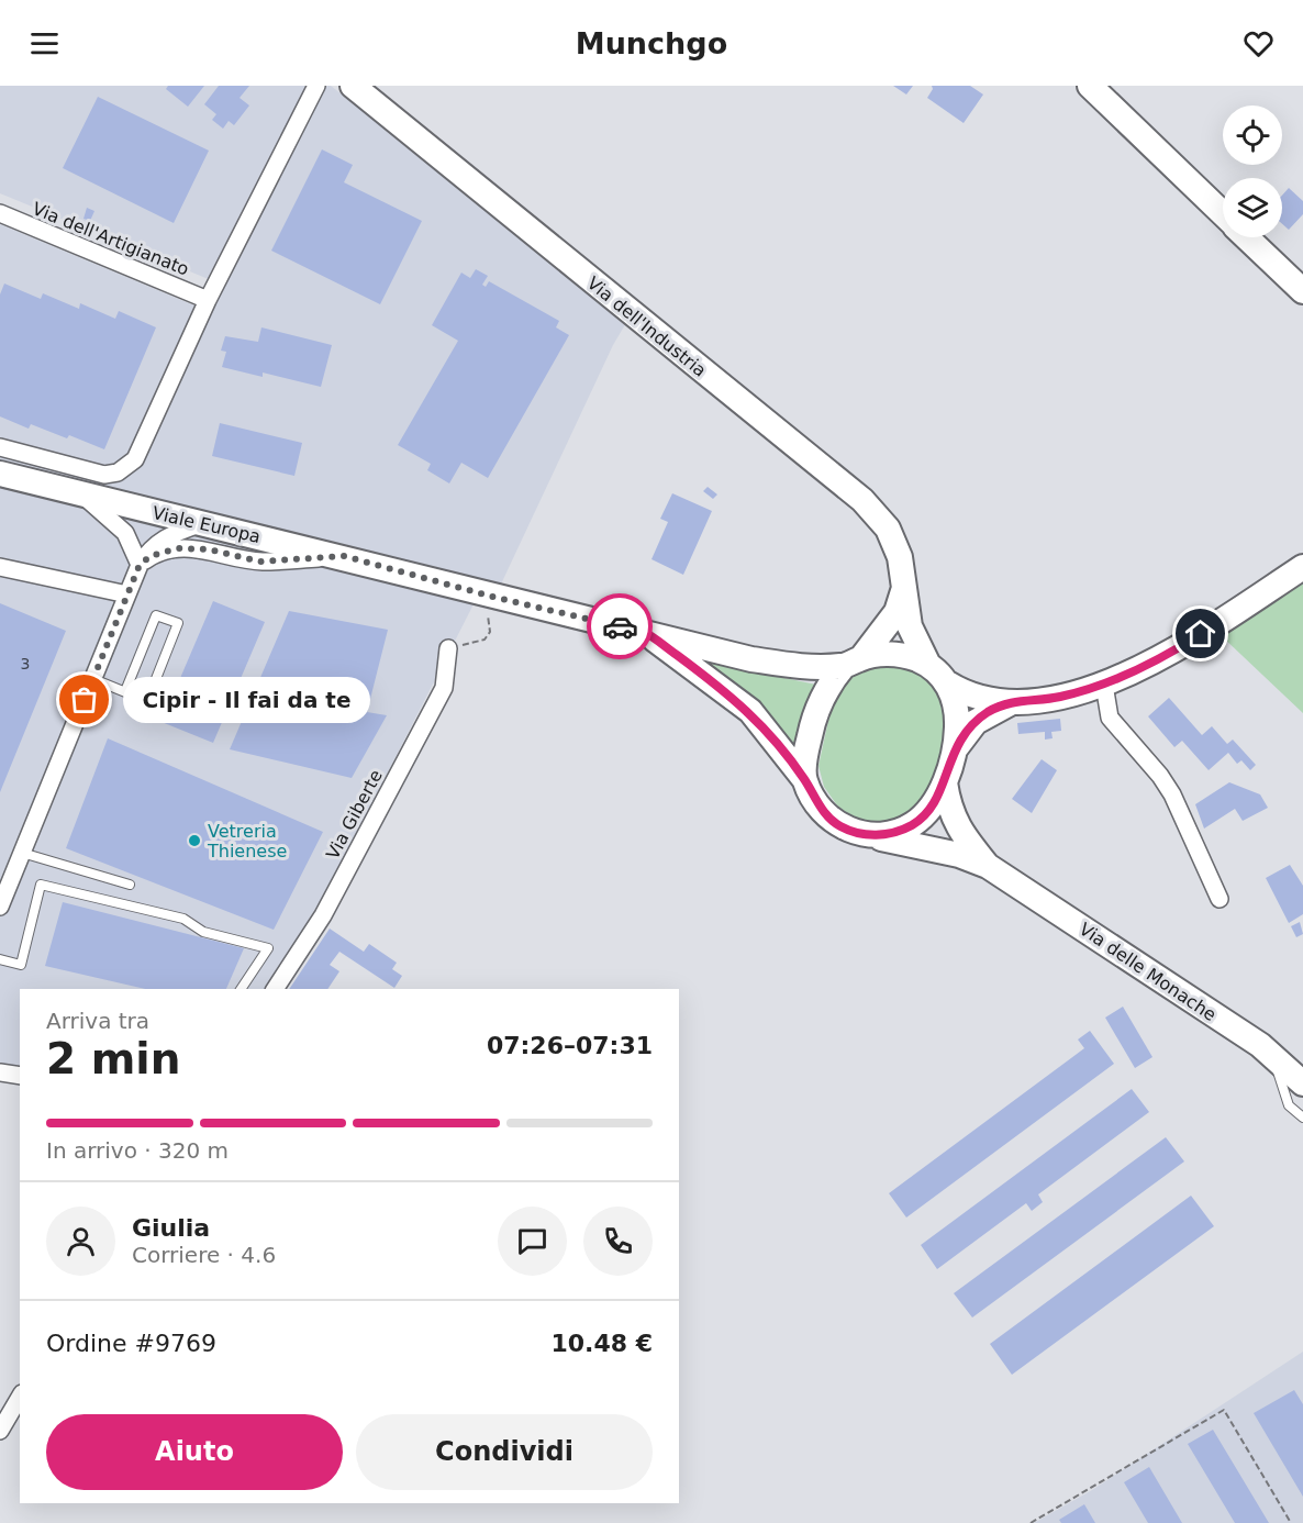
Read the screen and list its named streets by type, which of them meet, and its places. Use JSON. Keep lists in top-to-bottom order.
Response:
{
  "streets": {
    "main road": ["Via dell'Industria", "Viale Europa", "Via delle Monache"],
    "street": ["Via dell'Artigianato", "Via Giberte"]
  },
  "crossings": [
    ["Via dell'Industria", "Viale Europa"]
  ],
  "places": ["Cipir - Il fai da te", "Vetreria Thienese"],
  "house_numbers": ["3"],
  "page": {
    "header": "Munchgo",
    "bubble": "Cipir - Il fai da te",
    "heading": ["2 min", "Arriva tra", "07:26–07:31"],
    "panel": [
      "Giulia",
      "Corriere · 4.6",
      "Ordine #9769",
      "10.48 €"
    ],
    "bar": "In arrivo · 320 m",
    "buttons": ["Aiuto", "Condividi"]
  }
}
